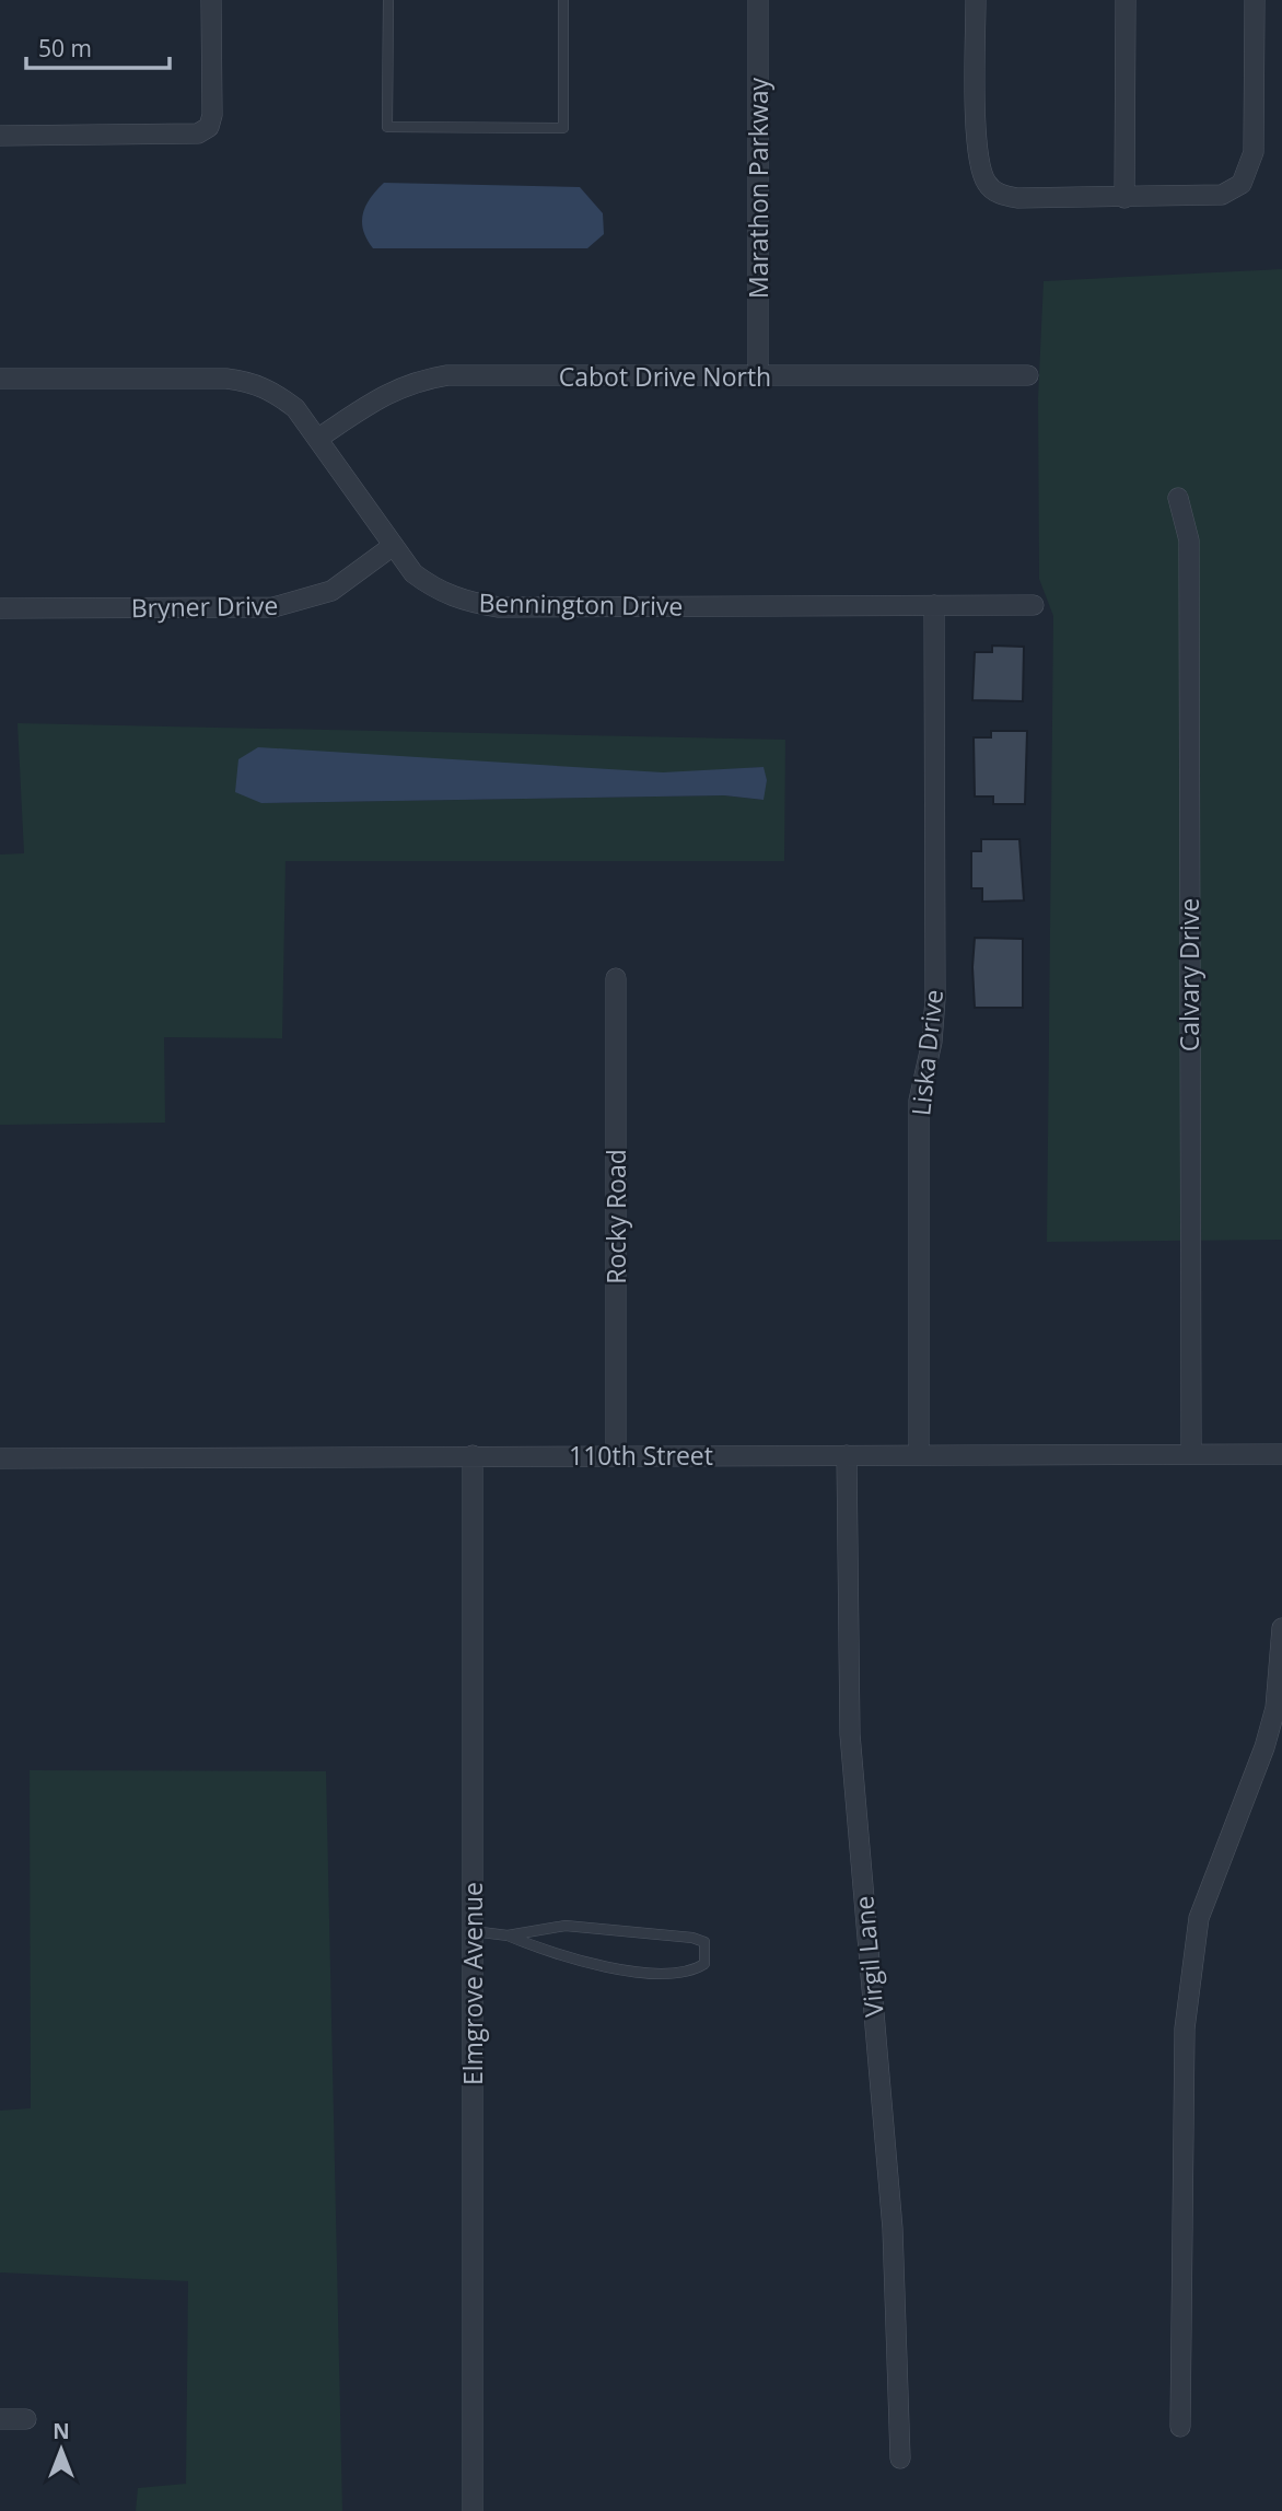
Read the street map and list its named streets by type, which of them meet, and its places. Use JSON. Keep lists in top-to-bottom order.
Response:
{
  "streets": {
    "street": [
      "Marathon Parkway",
      "Cabot Drive North",
      "Bennington Drive",
      "Bryner Drive",
      "Calvary Drive",
      "Liska Drive",
      "Rocky Road",
      "110th Street",
      "Virgil Lane",
      "Elmgrove Avenue"
    ]
  },
  "crossings": [
    ["Marathon Parkway", "Cabot Drive North"],
    ["Cabot Drive North", "Bennington Drive"],
    ["Bennington Drive", "Bryner Drive"],
    ["Bennington Drive", "Liska Drive"],
    ["Calvary Drive", "110th Street"],
    ["Liska Drive", "110th Street"],
    ["Rocky Road", "110th Street"],
    ["110th Street", "Virgil Lane"],
    ["110th Street", "Elmgrove Avenue"]
  ],
  "scale_bar": "50 m",
  "north": "top"
}
